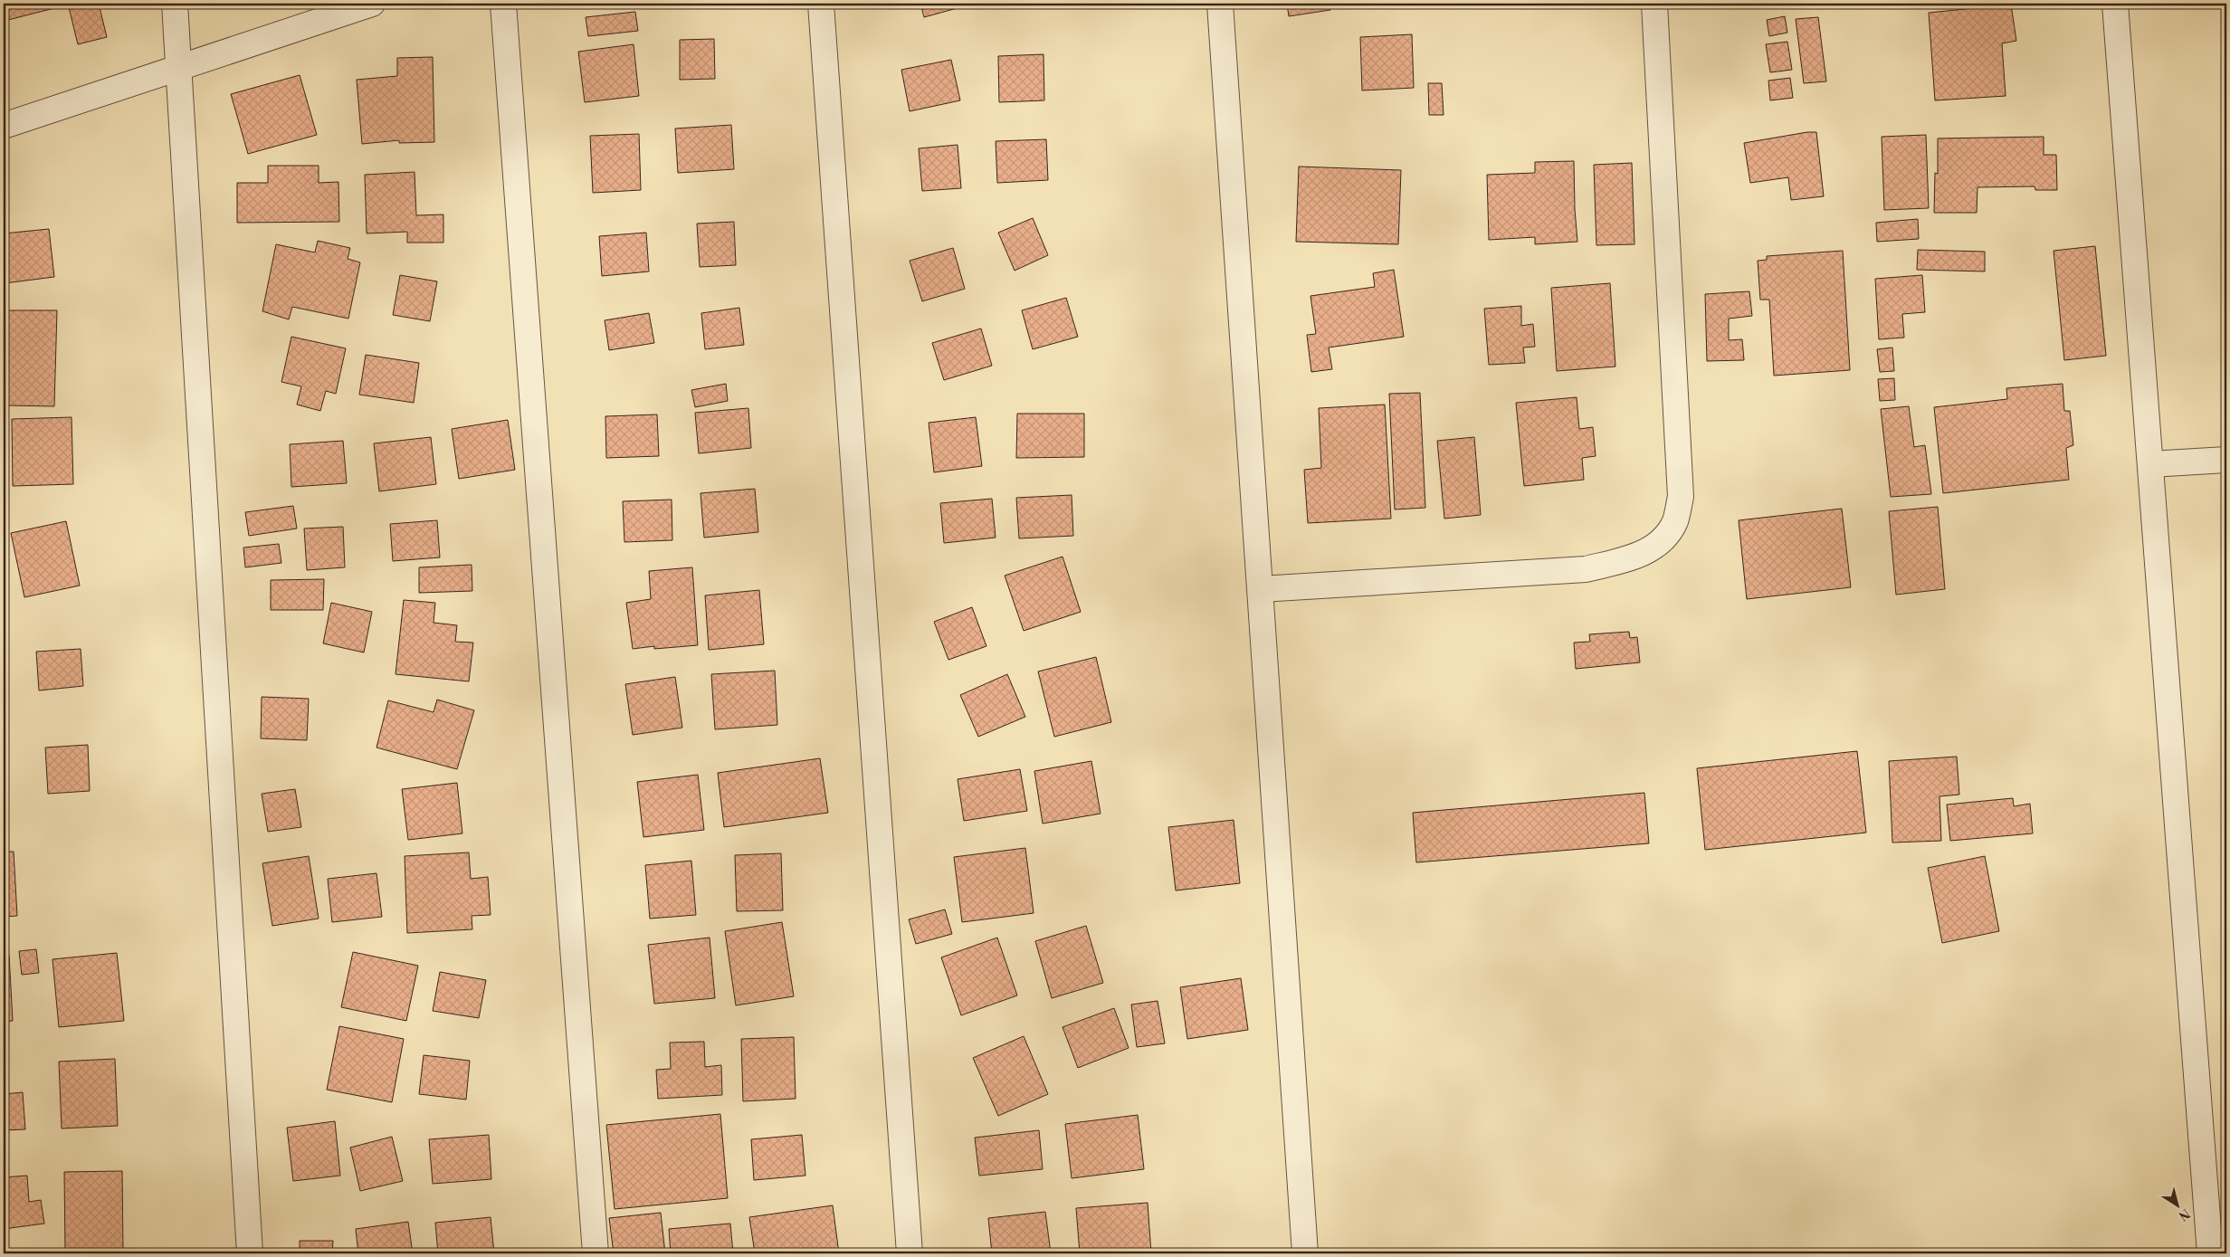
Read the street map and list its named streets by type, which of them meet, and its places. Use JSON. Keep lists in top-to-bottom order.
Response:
{
  "north": "bottom right"
}
